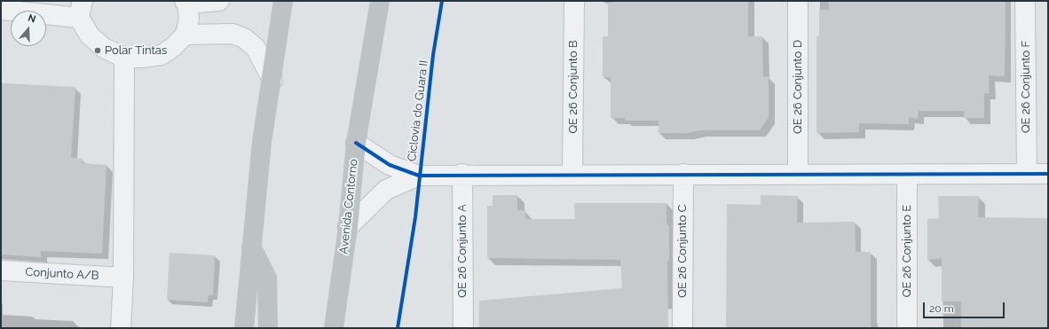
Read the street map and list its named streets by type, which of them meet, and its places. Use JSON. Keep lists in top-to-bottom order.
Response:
{
  "streets": {
    "main road": ["Avenida Contorno"],
    "street": [
      "QE 26 Conjunto B",
      "QE 26 Conjunto D",
      "QE 26 Conjunto F",
      "QE 26 Conjunto A",
      "QE 26 Conjunto C",
      "QE 26 Conjunto E",
      "Conjunto A/B"
    ],
    "cycle path": ["Ciclovia do Guara II"]
  },
  "places": ["Polar Tintas"],
  "scale_bar": "20 m",
  "north": "top"
}
